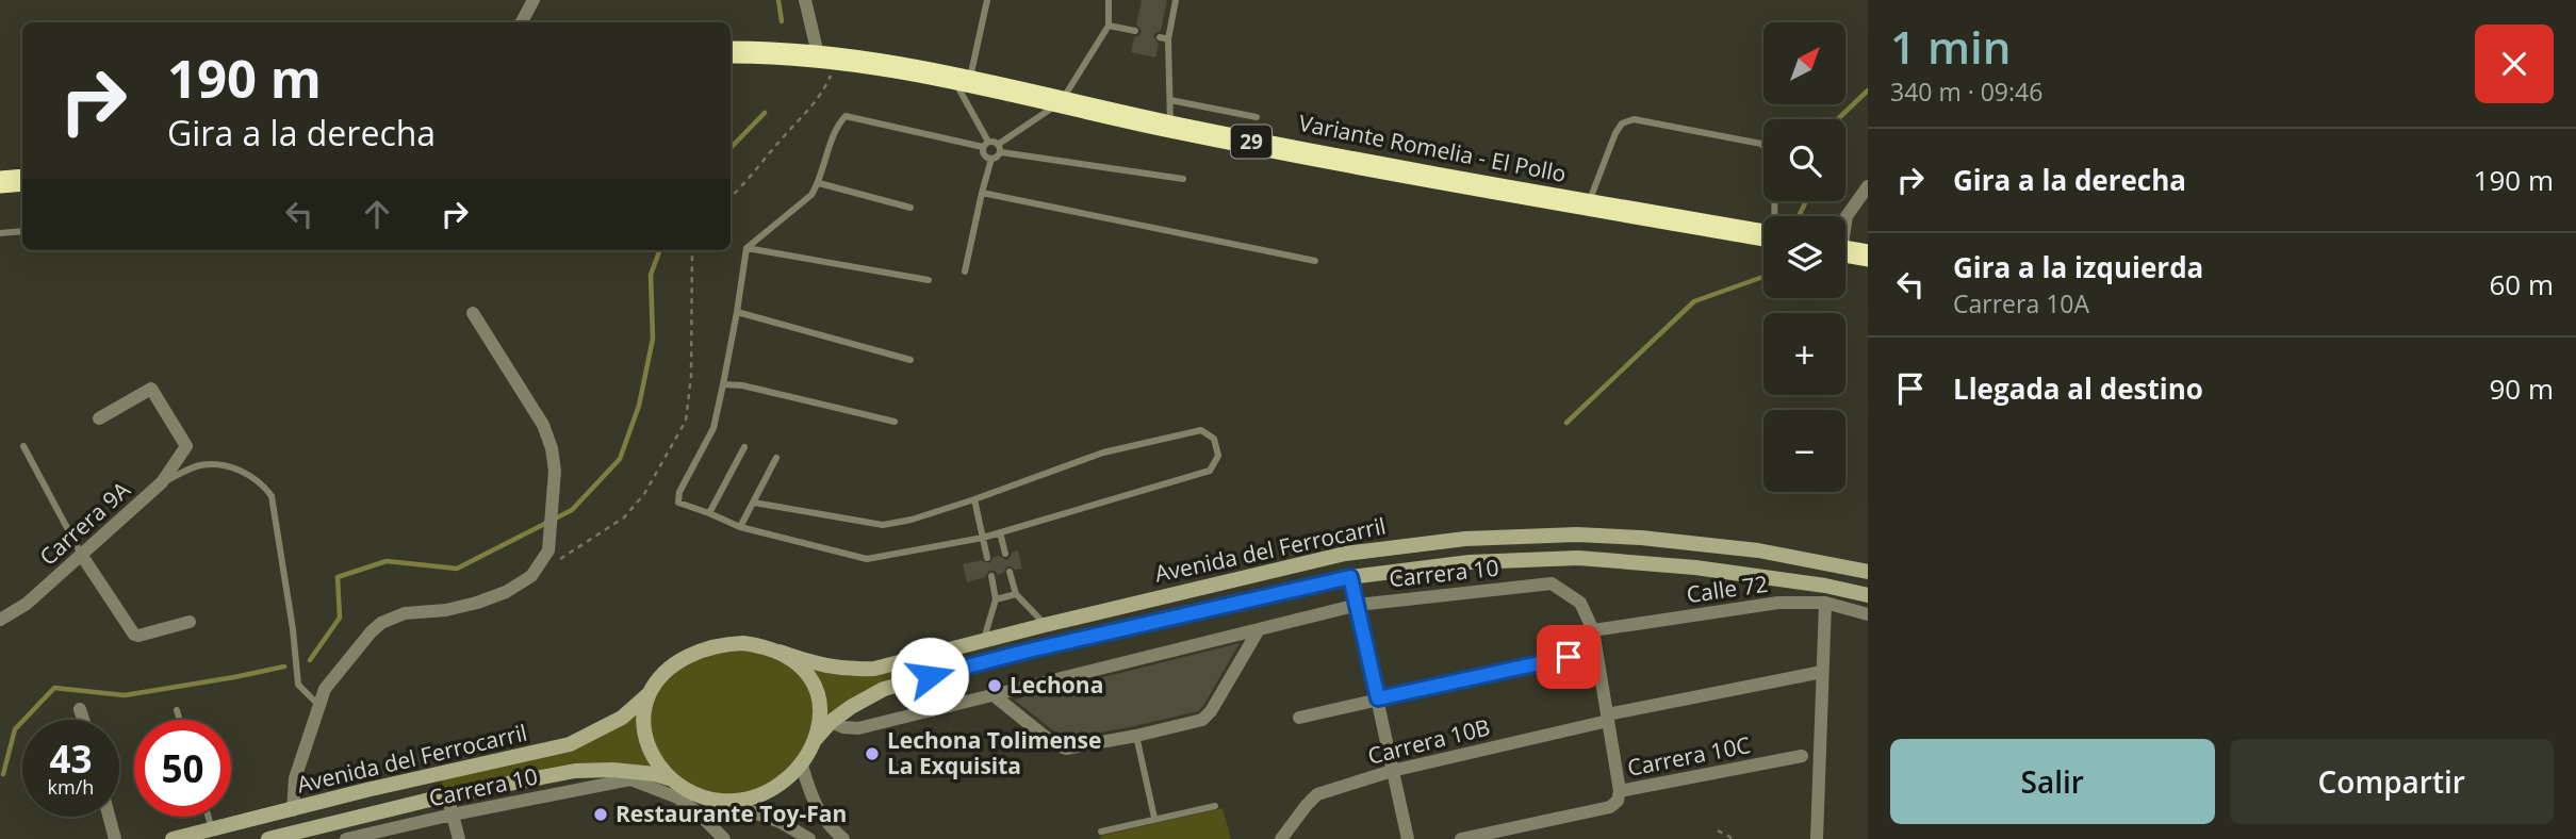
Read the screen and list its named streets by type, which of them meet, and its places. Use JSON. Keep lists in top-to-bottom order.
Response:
{
  "streets": {
    "highway": ["29", "Variante Romelia - El Pollo"],
    "main road": ["Avenida del Ferrocarril"],
    "street": [
      "Carrera 9A",
      "Carrera 10",
      "Calle 72",
      "Carrera 10B",
      "Carrera 10C"
    ]
  },
  "crossings": [
    ["Avenida del Ferrocarril", "Carrera 10"],
    ["Carrera 10", "Calle 72"]
  ],
  "places": ["Lechona", "Lechona Tolimense La Exquisita", "Restaurante Toy-Fan"],
  "north": "top right",
  "page": {
    "heading": ["1 min", "340 m · 09:46"],
    "map_buttons": ["+", "−"],
    "turn": ["190 m", "Gira a la derecha"],
    "list": [
      {
        "name": "Gira a la derecha",
        "value": "190 m"
      },
      {
        "name": "Gira a la izquierda",
        "note": "Carrera 10A",
        "value": "60 m"
      },
      {
        "name": "Llegada al destino",
        "value": "90 m"
      }
    ],
    "speed": "43 km/h",
    "limit": "50",
    "buttons": ["Salir", "Compartir"]
  }
}
